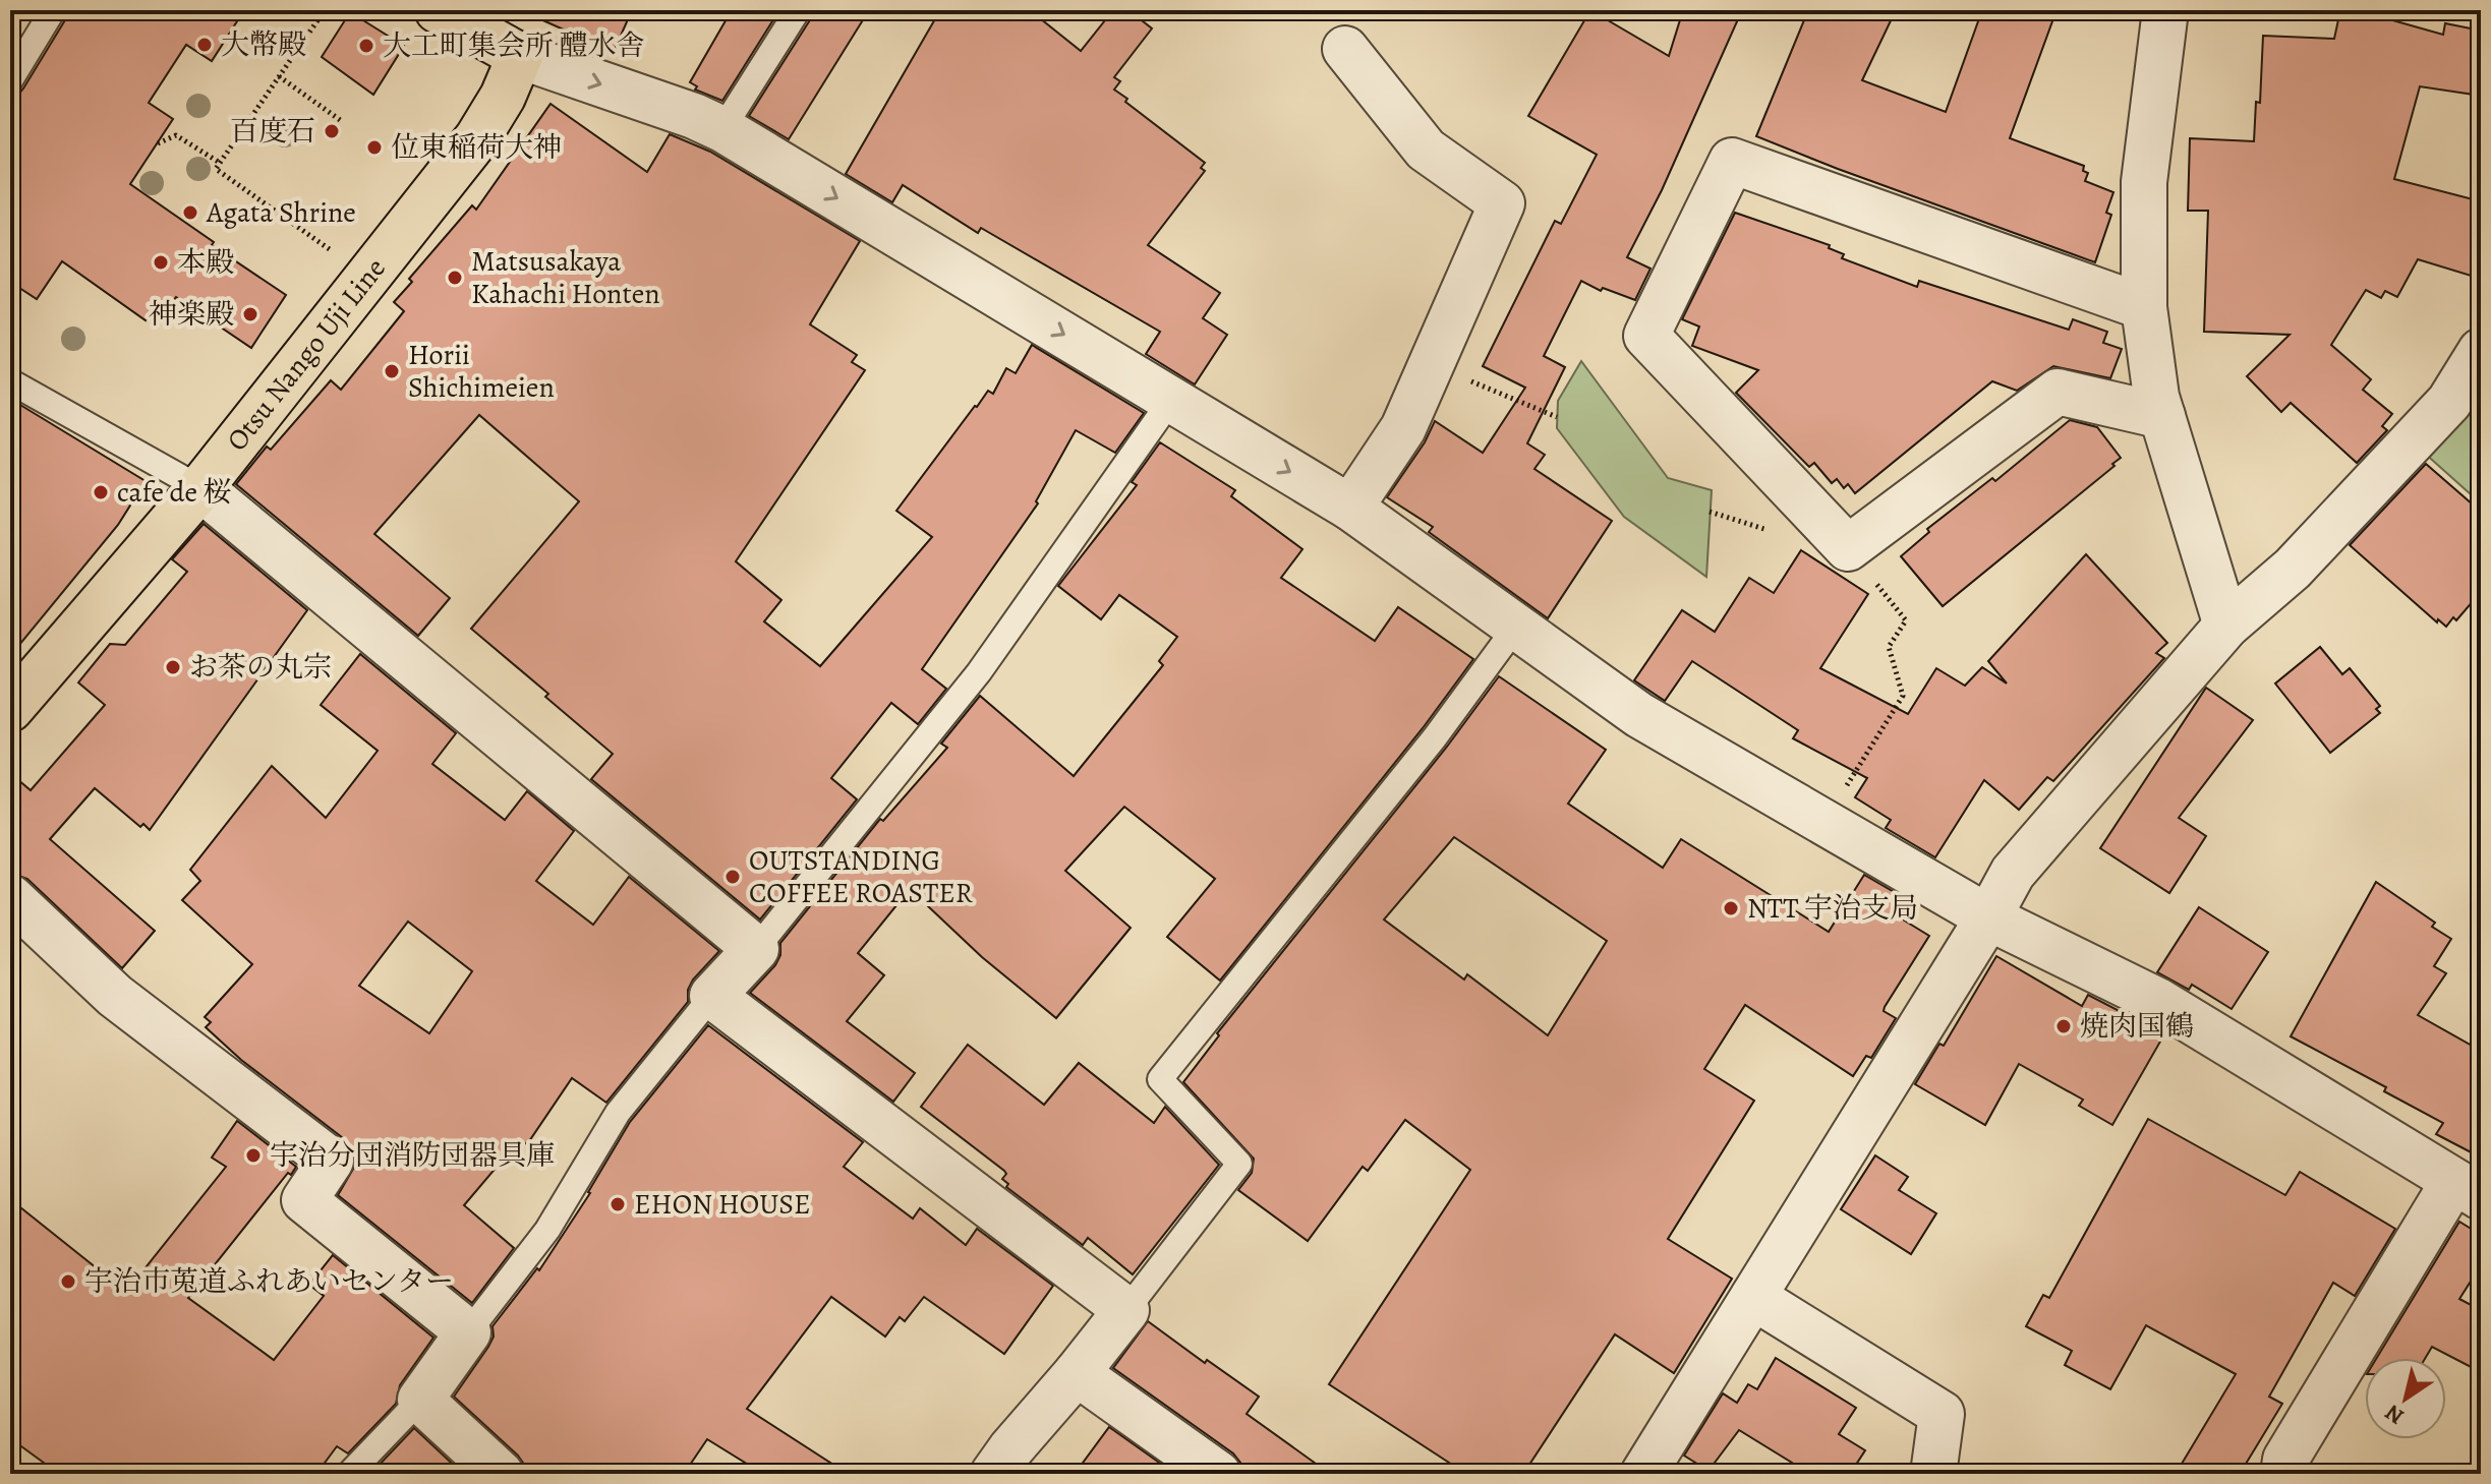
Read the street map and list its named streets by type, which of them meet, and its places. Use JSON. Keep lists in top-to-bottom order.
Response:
{
  "streets": {
    "main road": ["Otsu Nango Uji Line"]
  },
  "places": [
    "大幣殿",
    "大工町集会所 醴水舎",
    "百度石",
    "位東稲荷大神",
    "Agata Shrine",
    "本殿",
    "Matsusakaya Kahachi Honten",
    "神楽殿",
    "Horii Shichimeien",
    "cafe de 桜",
    "お茶の丸宗",
    "OUTSTANDING COFFEE ROASTER",
    "NTT 宇治支局",
    "焼肉国鶴",
    "宇治分団消防団器具庫",
    "EHON HOUSE",
    "宇治市莵道ふれあいセンター"
  ],
  "north": "bottom left"
}
